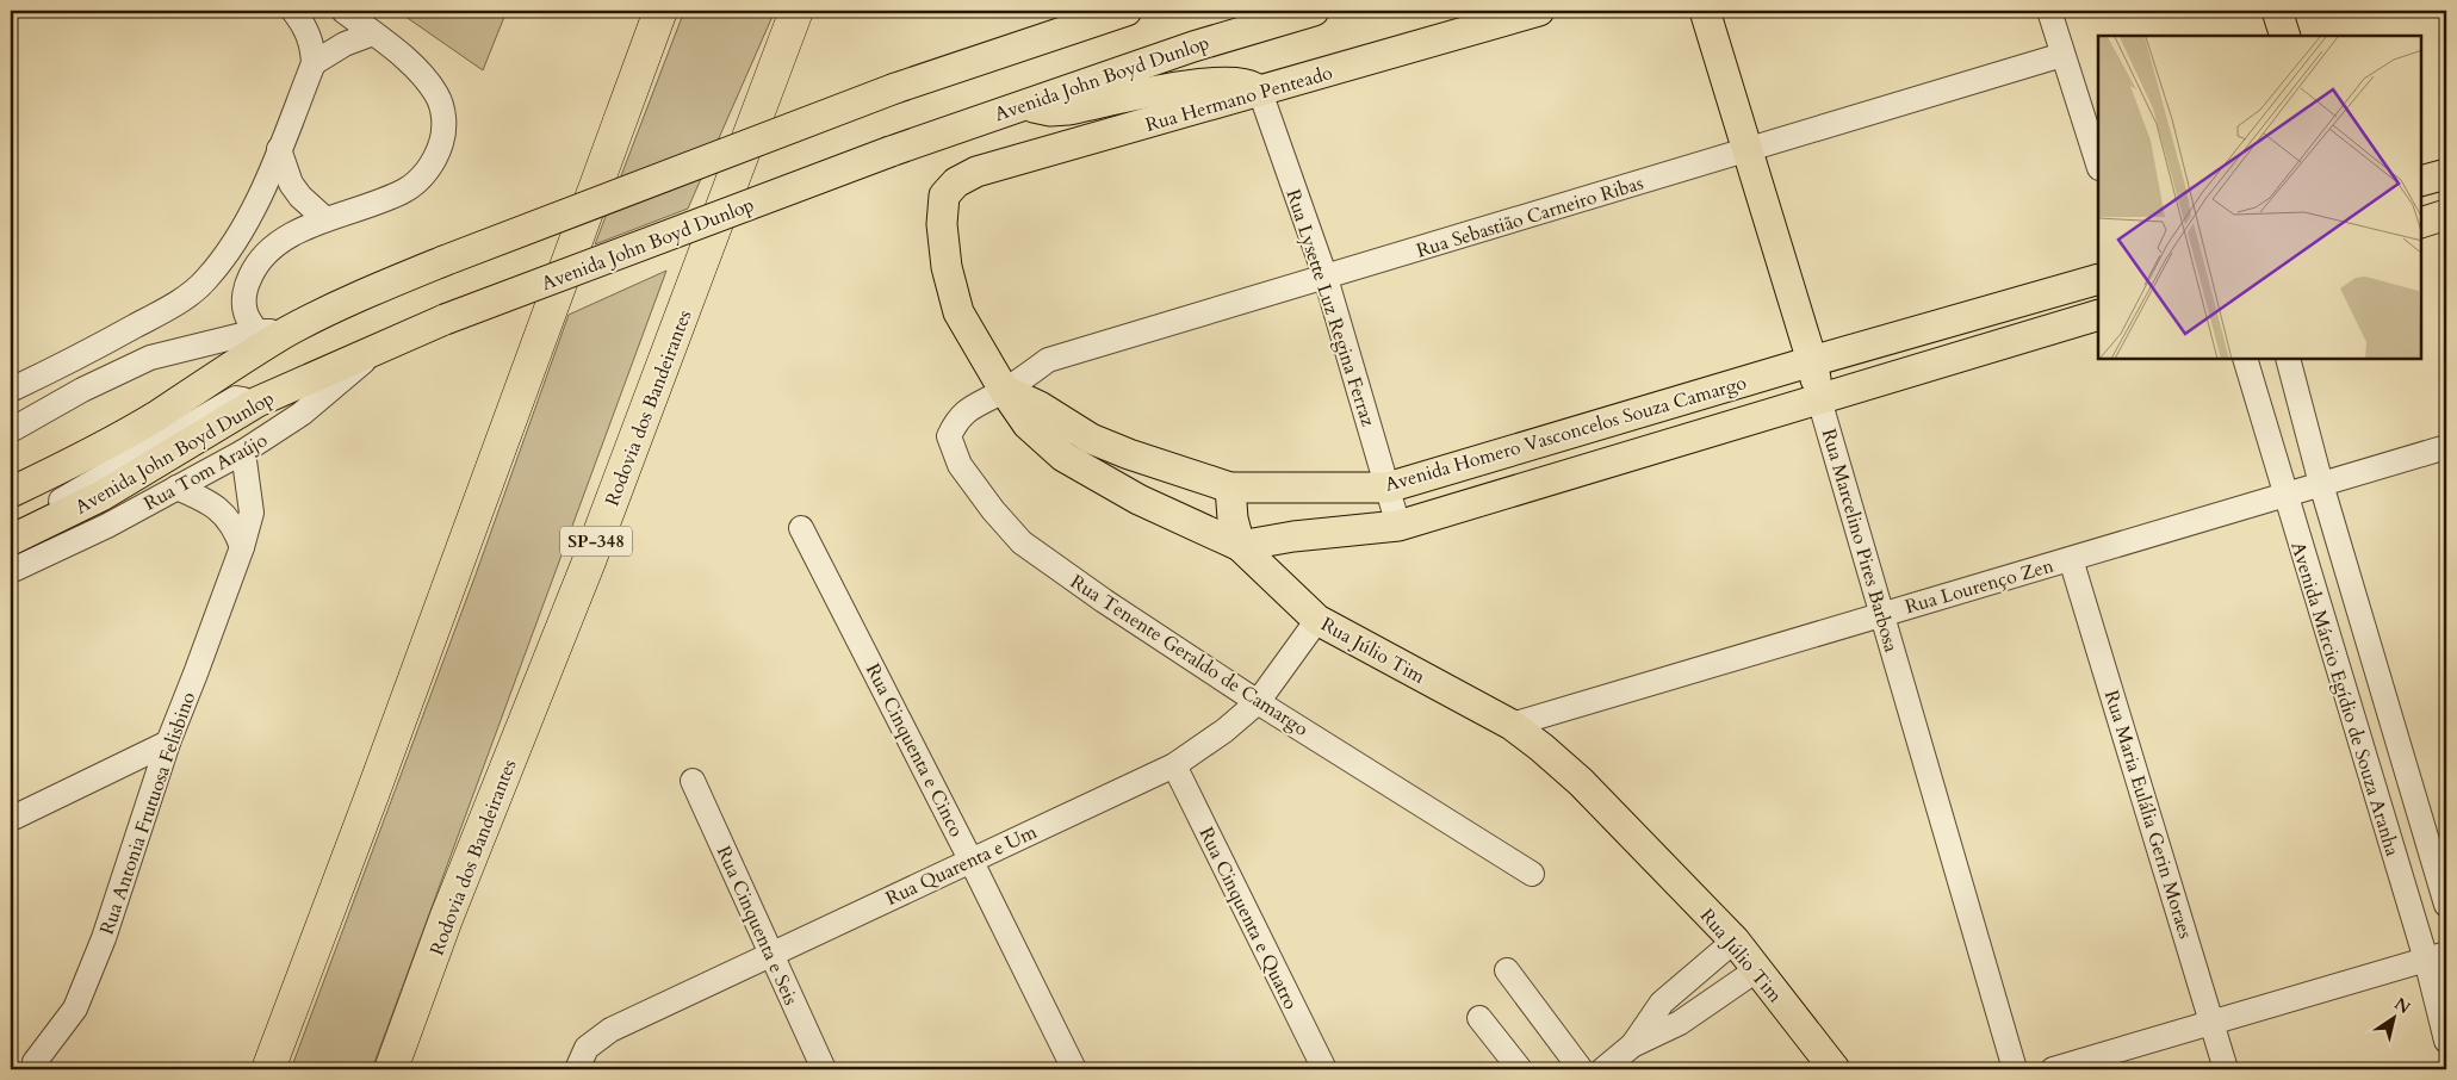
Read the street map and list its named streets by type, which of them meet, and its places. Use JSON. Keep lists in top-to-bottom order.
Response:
{
  "streets": {
    "highway": ["Rodovia dos Bandeirantes", "SP-348"],
    "main road": [
      "Avenida John Boyd Dunlop",
      "Rua Hermano Penteado",
      "Avenida Homero Vasconcelos Souza Camargo",
      "Rua Marcelino Pires Barbosa",
      "Rua Júlio Tim"
    ],
    "street": [
      "Rua Sebastião Carneiro Ribas",
      "Rua Lysette Luz Regina Ferraz",
      "Rua Tom Araújo",
      "Rua Lourenço Zen",
      "Rua Tenente Geraldo de Camargo",
      "Avenida Márcio Egídio de Souza Aranha",
      "Rua Cinquenta e Cinco",
      "Rua Antonia Frutuosa Felisbino",
      "Rua Maria Eulália Gerin Moraes",
      "Rua Quarenta e Um",
      "Rua Cinquenta e Quatro",
      "Rua Cinquenta e Seis"
    ]
  },
  "crossings": [
    ["Avenida John Boyd Dunlop", "Rua Tom Araújo"],
    ["Rua Hermano Penteado", "Rua Lysette Luz Regina Ferraz"],
    ["Rua Hermano Penteado", "Rua Júlio Tim"],
    ["Rua Sebastião Carneiro Ribas", "Rua Lysette Luz Regina Ferraz"],
    ["Rua Sebastião Carneiro Ribas", "Avenida Homero Vasconcelos Souza Camargo"],
    ["Rua Sebastião Carneiro Ribas", "Rua Marcelino Pires Barbosa"],
    ["Rua Sebastião Carneiro Ribas", "Rua Júlio Tim"],
    ["Rua Sebastião Carneiro Ribas", "Rua Tenente Geraldo de Camargo"],
    ["Rua Lysette Luz Regina Ferraz", "Avenida Homero Vasconcelos Souza Camargo"],
    ["Avenida Homero Vasconcelos Souza Camargo", "Rua Marcelino Pires Barbosa"],
    ["Avenida Homero Vasconcelos Souza Camargo", "Rua Júlio Tim"],
    ["Avenida Homero Vasconcelos Souza Camargo", "Rua Tenente Geraldo de Camargo"],
    ["Rua Tom Araújo", "Rua Antonia Frutuosa Felisbino"],
    ["Rua Marcelino Pires Barbosa", "Rua Lourenço Zen"],
    ["Rua Lourenço Zen", "Rua Júlio Tim"],
    ["Rua Lourenço Zen", "Avenida Márcio Egídio de Souza Aranha"],
    ["Rua Lourenço Zen", "Rua Maria Eulália Gerin Moraes"],
    ["Rua Júlio Tim", "Rua Tenente Geraldo de Camargo"],
    ["Rua Júlio Tim", "Rua Quarenta e Um"],
    ["Rua Tenente Geraldo de Camargo", "Rua Quarenta e Um"],
    ["Rua Cinquenta e Cinco", "Rua Quarenta e Um"],
    ["Rua Quarenta e Um", "Rua Cinquenta e Quatro"],
    ["Rua Quarenta e Um", "Rua Cinquenta e Seis"]
  ],
  "north": "top right"
}
